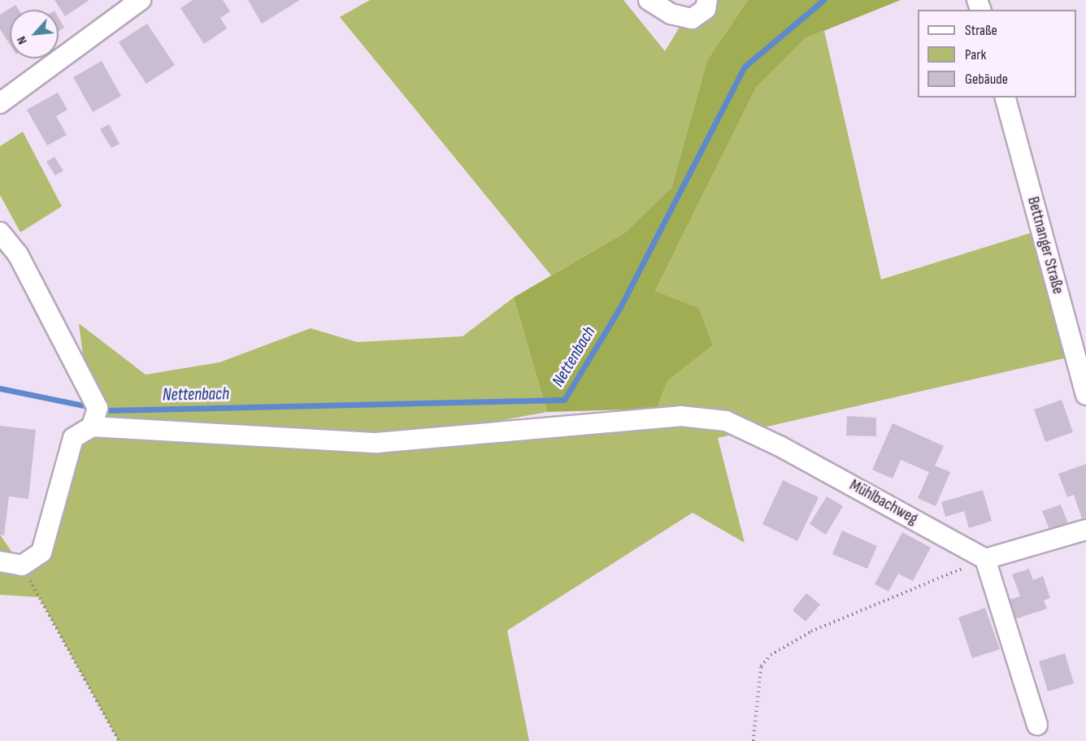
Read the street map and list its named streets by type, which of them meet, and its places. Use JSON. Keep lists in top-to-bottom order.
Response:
{
  "streets": {
    "street": ["Bettnanger Straße", "Mühlbachweg"]
  },
  "water": ["Nettenbach"],
  "legend": ["Straße", "Park", "Gebäude"],
  "north": "bottom left"
}
